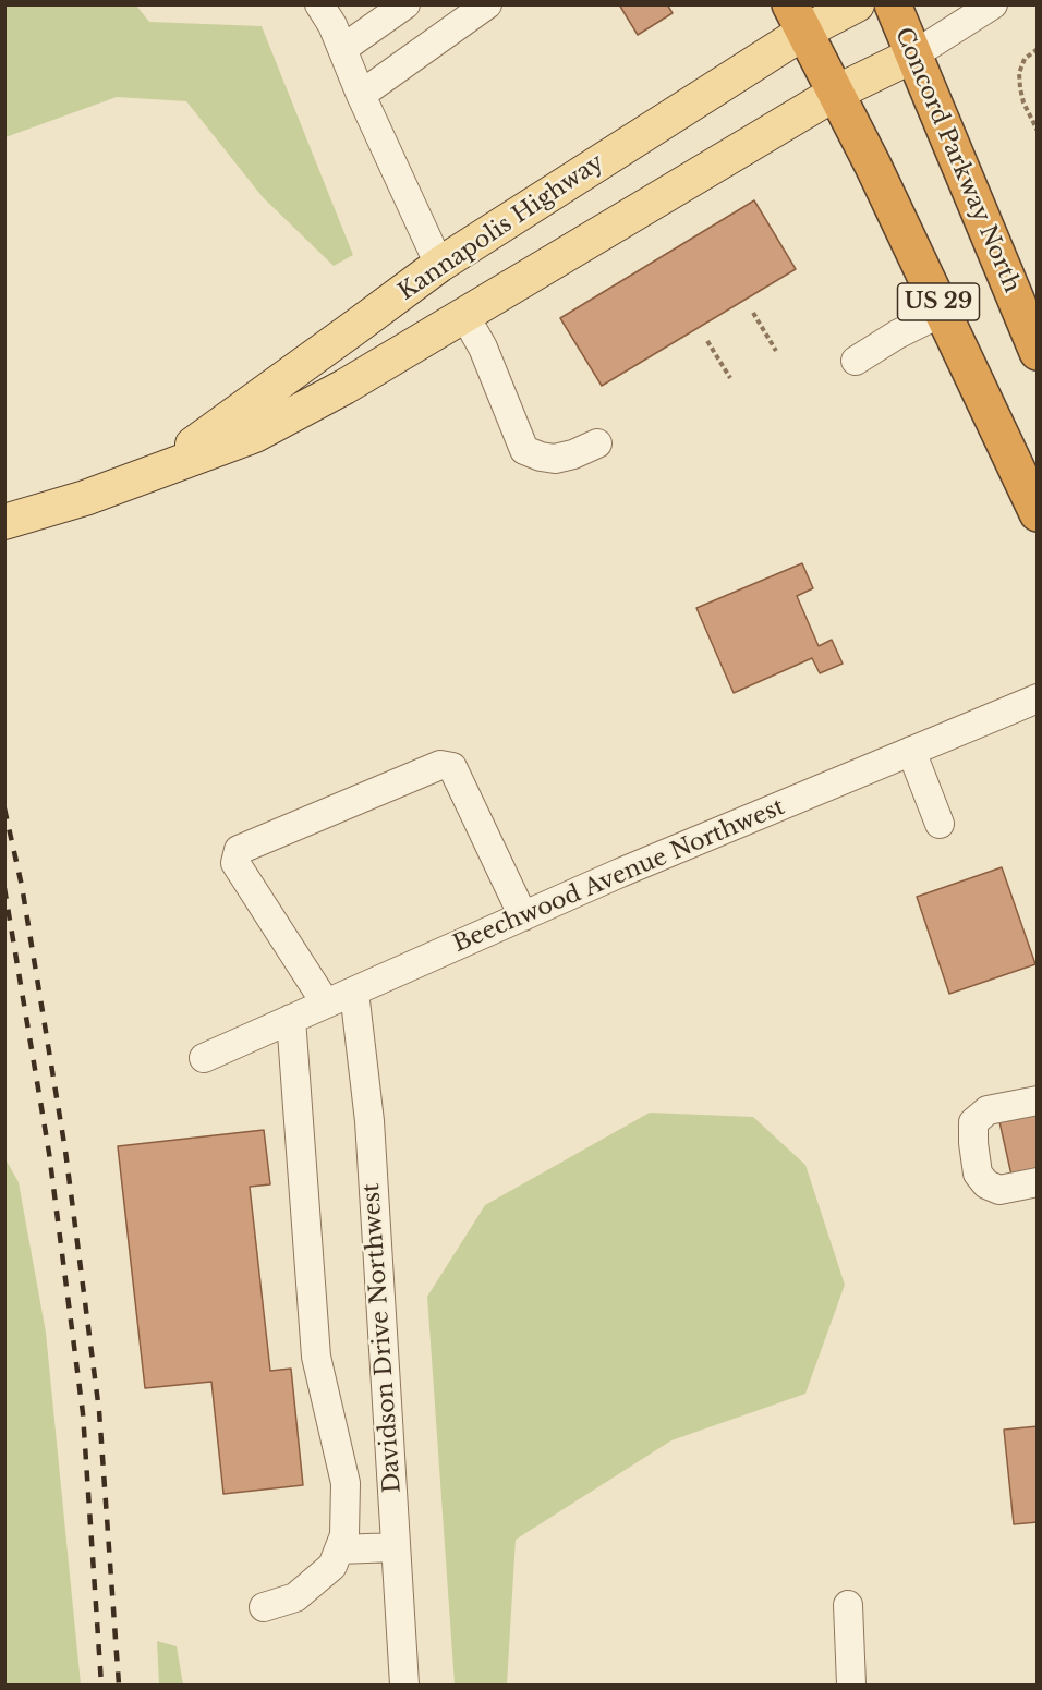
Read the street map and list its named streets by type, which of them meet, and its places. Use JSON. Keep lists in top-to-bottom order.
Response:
{
  "streets": {
    "highway": ["Concord Parkway North", "US 29"],
    "main road": ["Kannapolis Highway"],
    "street": ["Beechwood Avenue Northwest", "Davidson Drive Northwest"]
  },
  "crossings": [
    ["Concord Parkway North", "Kannapolis Highway"],
    ["Kannapolis Highway", "US 29"],
    ["Beechwood Avenue Northwest", "Davidson Drive Northwest"]
  ]
}
